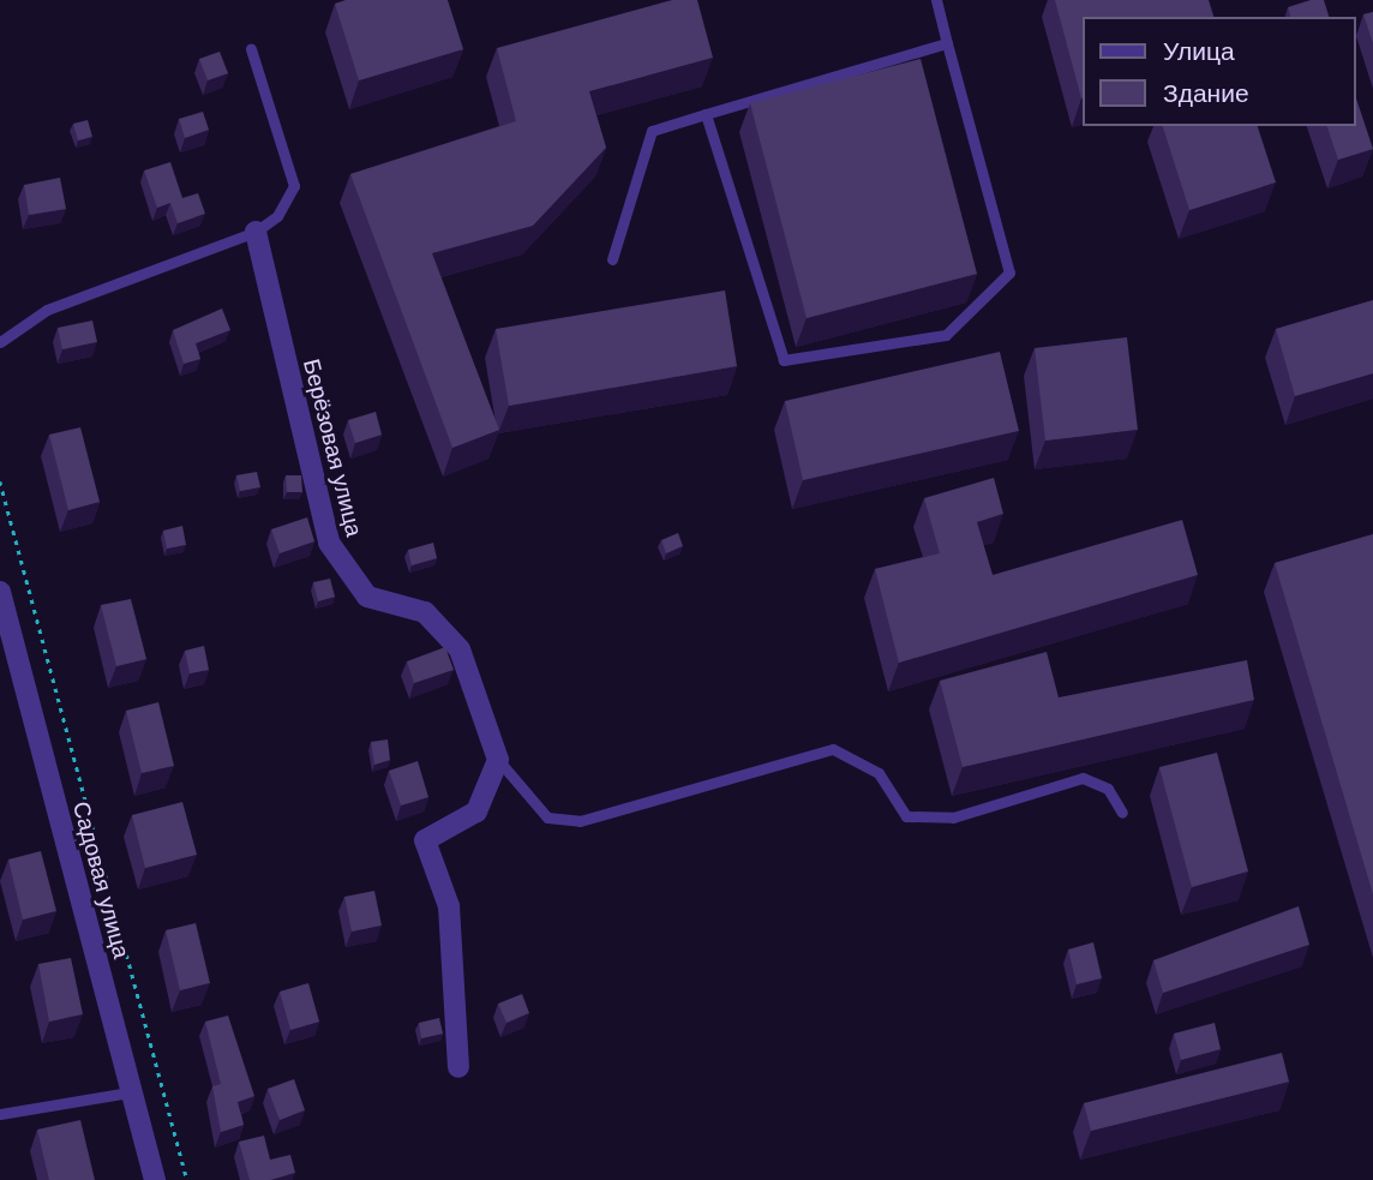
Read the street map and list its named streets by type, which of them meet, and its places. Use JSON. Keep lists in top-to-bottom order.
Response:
{
  "streets": {
    "street": ["Берёзовая улица", "Садовая улица"]
  },
  "legend": ["Улица", "Здание"]
}
